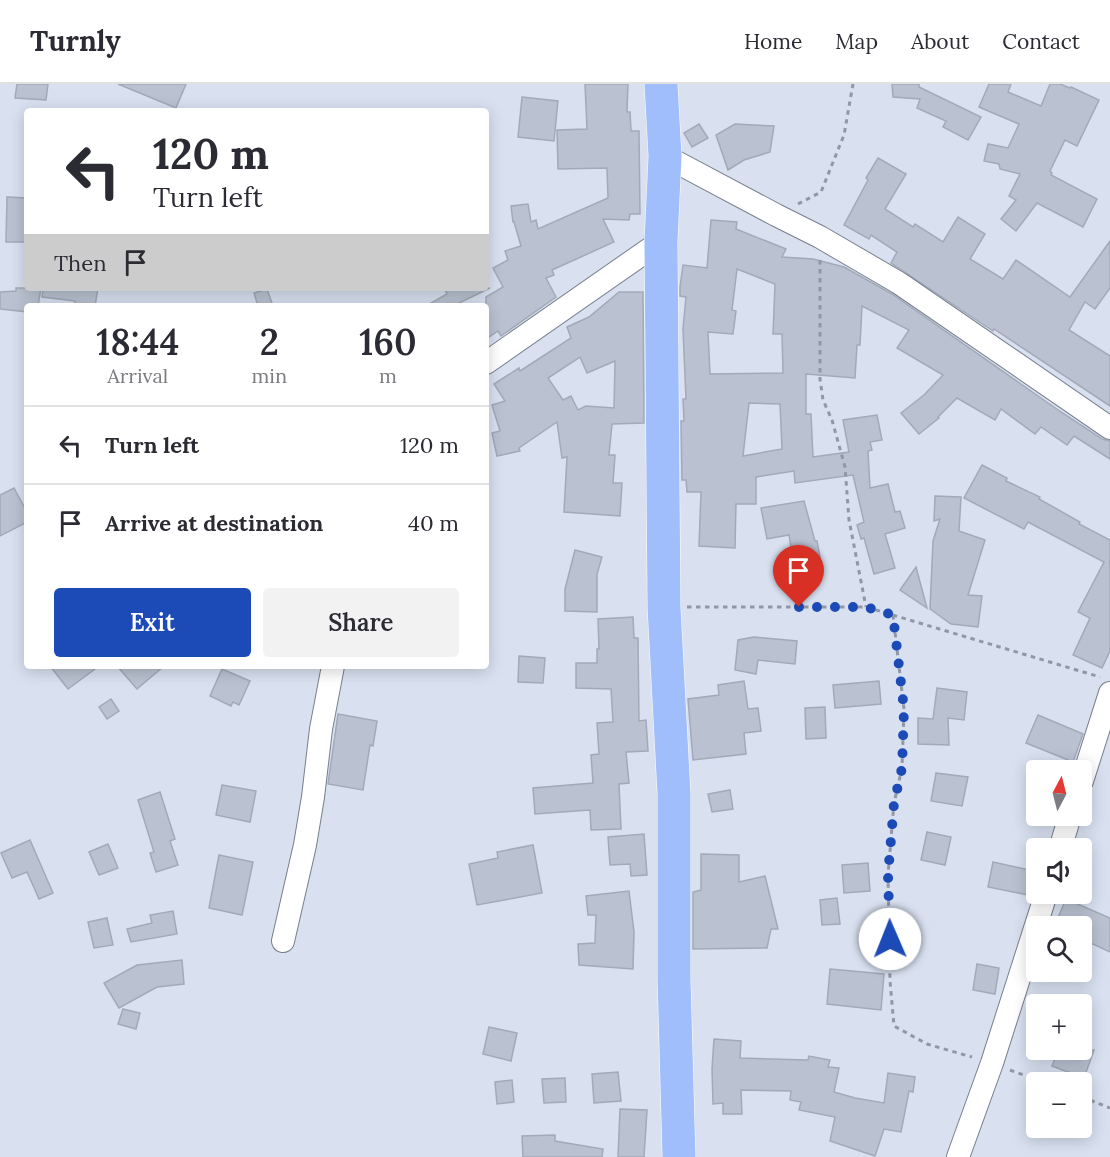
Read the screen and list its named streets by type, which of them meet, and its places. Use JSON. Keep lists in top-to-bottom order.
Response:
{
  "north": "top",
  "page": {
    "header": "Turnly",
    "nav": [
      "Home",
      "Map",
      "About",
      "Contact"
    ],
    "turn": ["120 m", "Turn left"],
    "then": "Then",
    "eta": [
      "18:44",
      "Arrival",
      "2",
      "min",
      "160",
      "m"
    ],
    "list": [
      {
        "name": "Turn left",
        "value": "120 m"
      },
      {
        "name": "Arrive at destination",
        "value": "40 m"
      }
    ],
    "buttons": ["Exit", "Share"],
    "map_buttons": ["+", "−"]
  }
}
